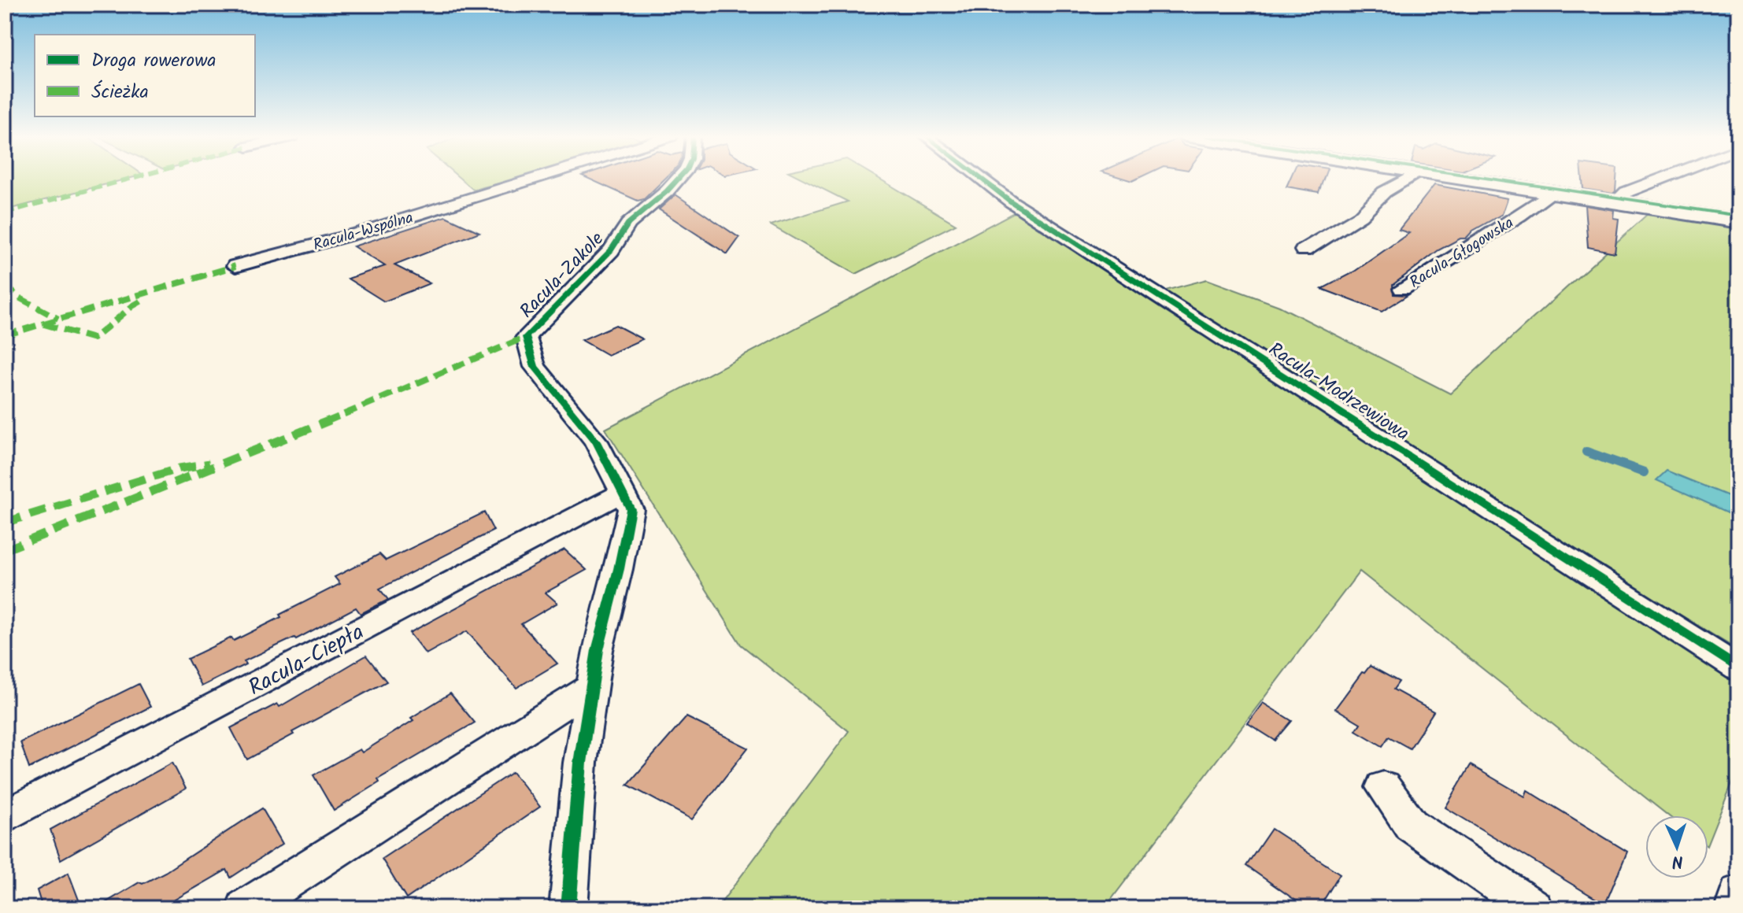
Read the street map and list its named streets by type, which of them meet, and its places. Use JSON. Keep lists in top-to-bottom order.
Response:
{
  "streets": {
    "street": [
      "Racula-Wspólna",
      "Racula-Głogowska",
      "Racula-Zakole",
      "Racula-Modrzewiowa",
      "Racula-Ciepła"
    ]
  },
  "crossings": [
    ["Racula-Zakole", "Racula-Ciepła"]
  ],
  "legend": ["Droga rowerowa", "Ścieżka"],
  "north": "bottom"
}
